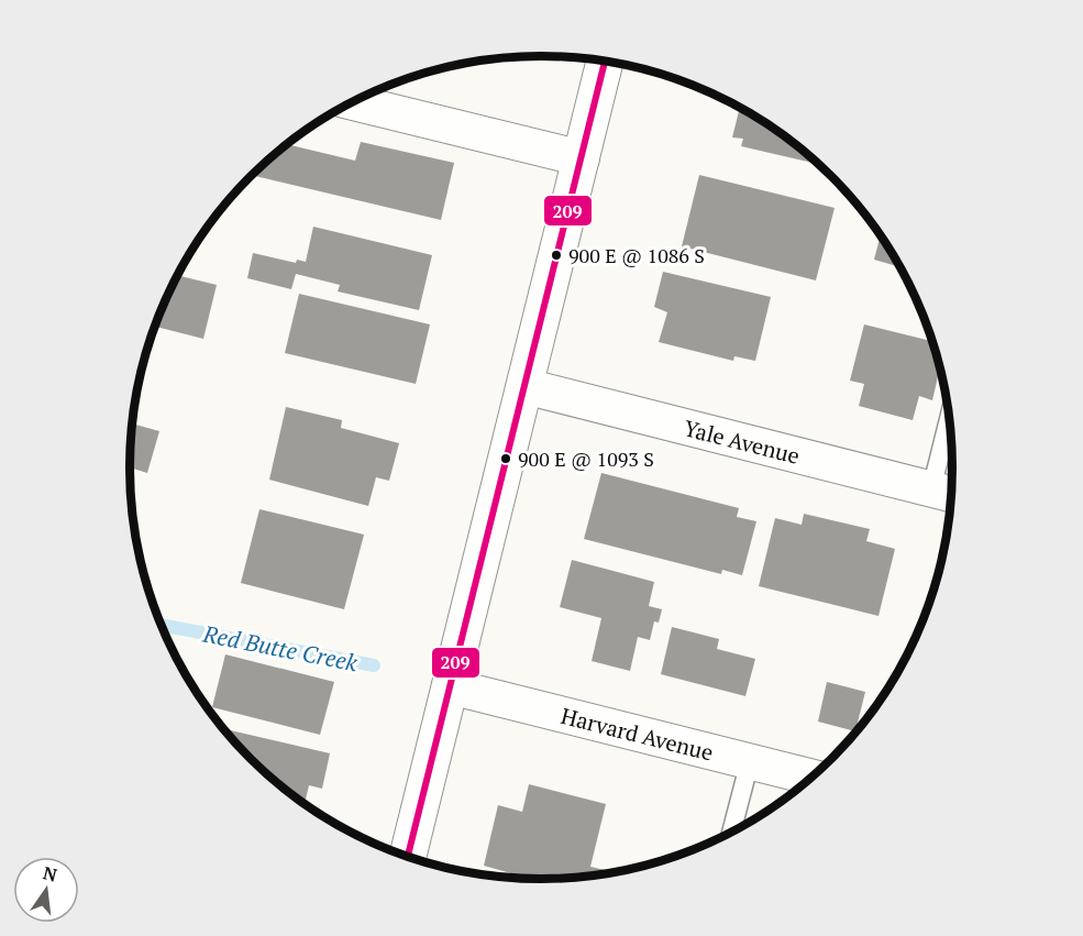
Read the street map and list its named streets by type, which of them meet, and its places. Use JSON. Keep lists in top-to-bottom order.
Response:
{
  "streets": {
    "street": ["Yale Avenue", "Harvard Avenue"]
  },
  "water": ["Red Butte Creek"],
  "places": ["900 E @ 1086 S", "900 E @ 1093 S"],
  "lines": ["transit line 209"],
  "north": "top"
}
